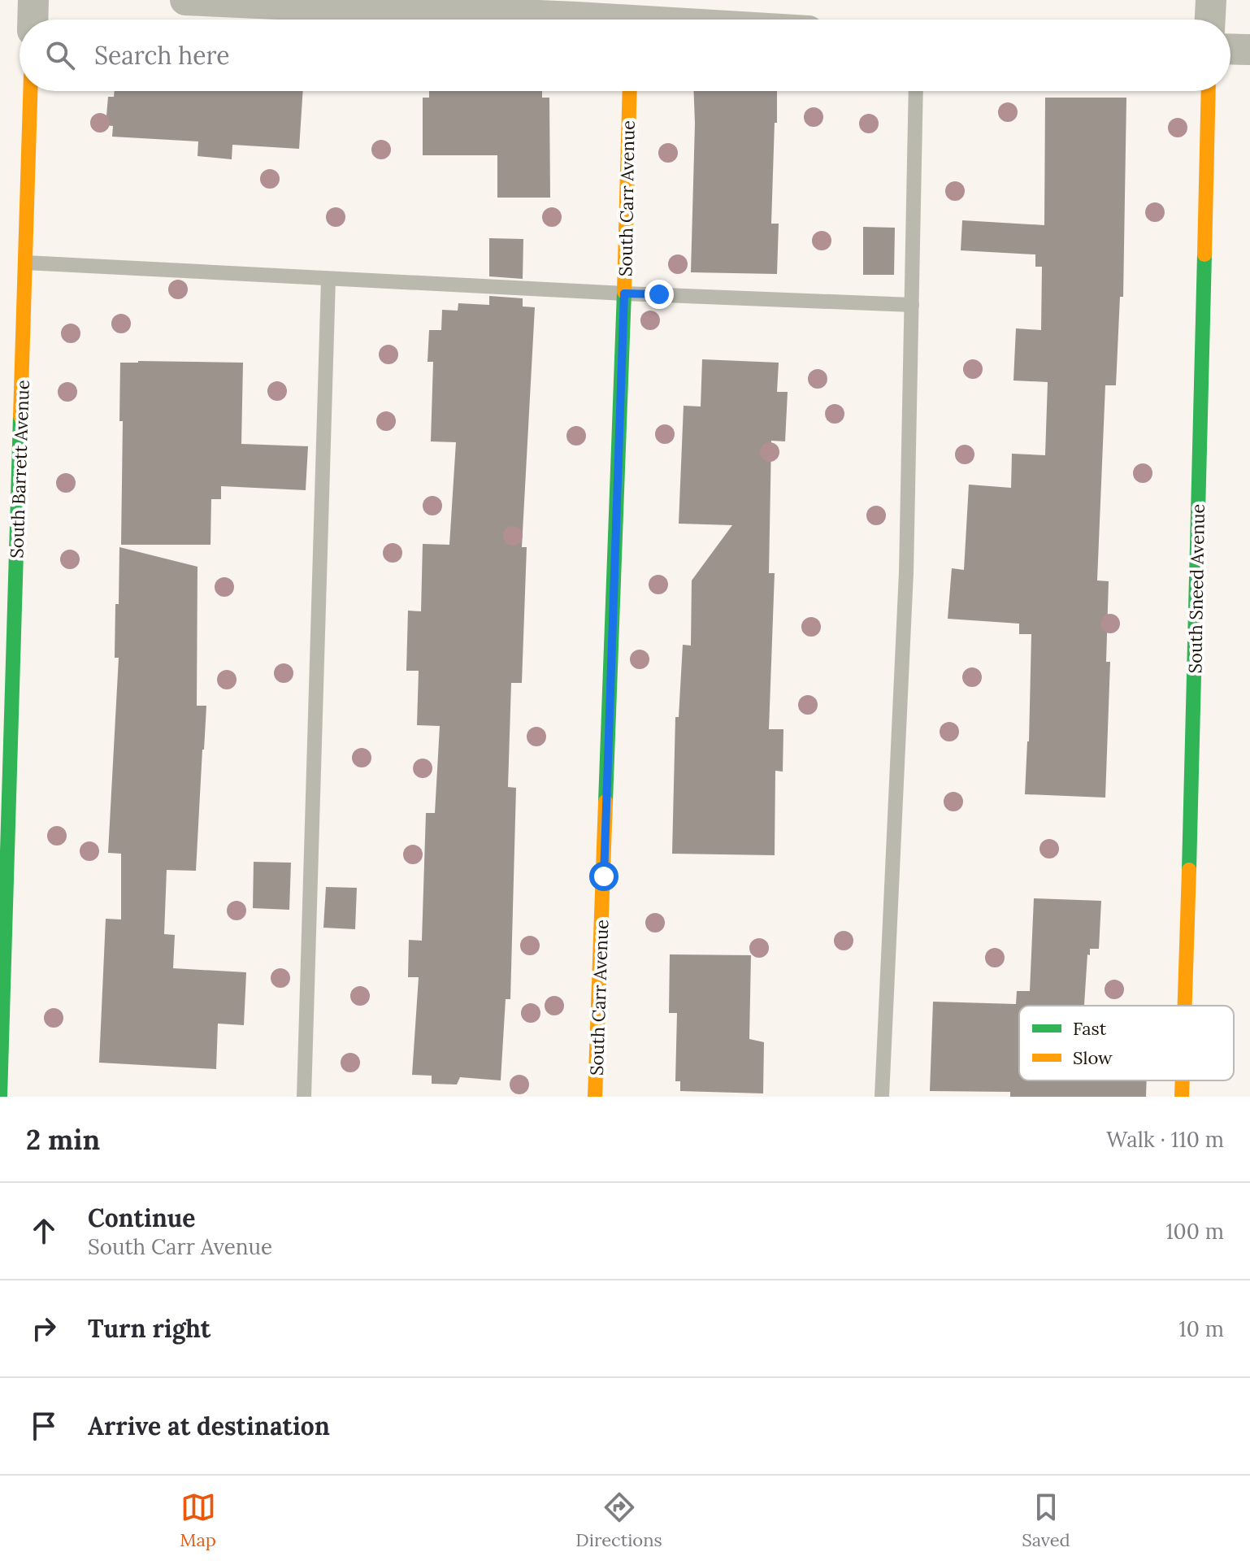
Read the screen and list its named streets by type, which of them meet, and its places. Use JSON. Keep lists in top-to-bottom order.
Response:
{
  "streets": {
    "street": ["South Carr Avenue", "South Barrett Avenue", "South Sneed Avenue"]
  },
  "legend": ["Fast", "Slow"],
  "page": {
    "search": "Search here",
    "heading": ["2 min", "Walk · 110 m"],
    "list": [
      ["Continue", "South Carr Avenue", "100 m"],
      ["Turn right", "10 m"],
      "Arrive at destination"
    ],
    "nav": ["Map", "Directions", "Saved"]
  }
}
